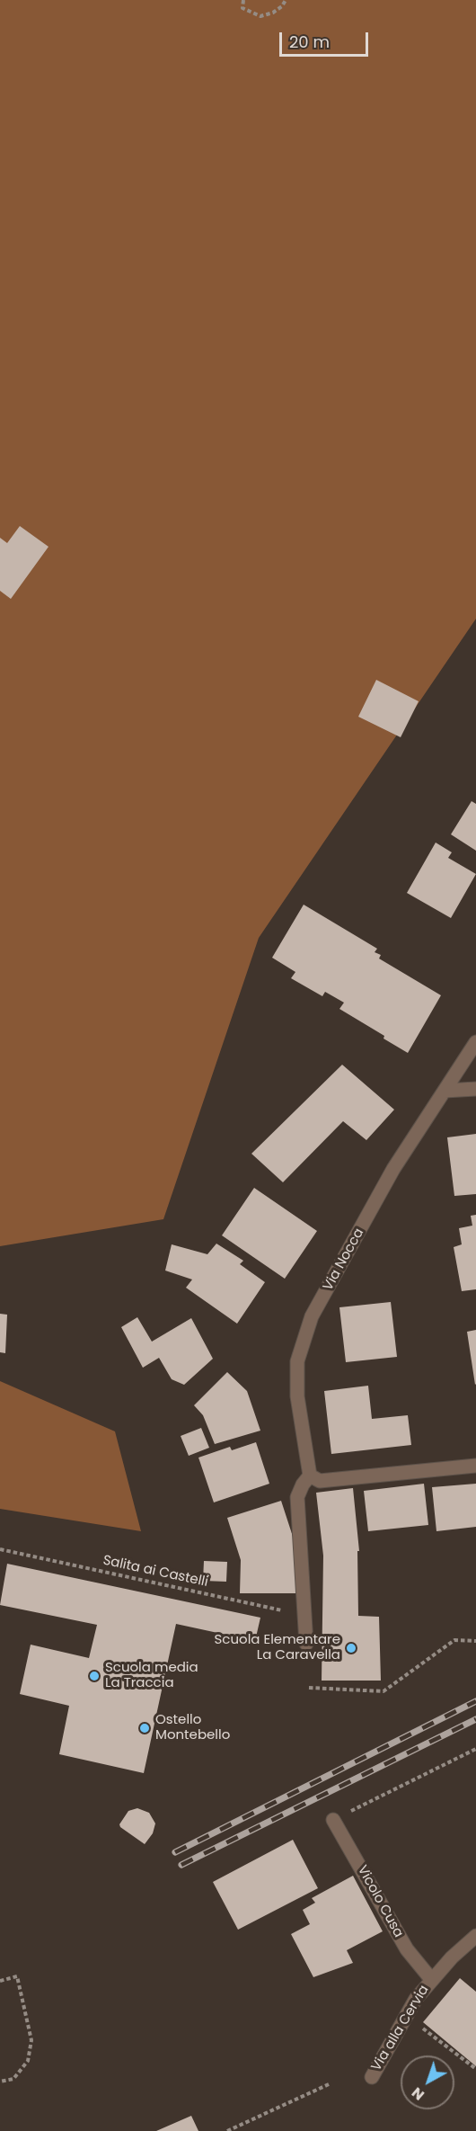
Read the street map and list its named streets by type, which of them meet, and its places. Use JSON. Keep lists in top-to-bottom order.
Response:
{
  "streets": {
    "street": ["Via Nocca", "Vicolo Cusa", "Via alla Cervia"],
    "path": ["Salita ai Castelli"]
  },
  "crossings": [
    ["Vicolo Cusa", "Via alla Cervia"]
  ],
  "places": ["Scuola Elementare La Caravella", "Scuola media La Traccia", "Ostello Montebello"],
  "scale_bar": "20 m",
  "north": "bottom left"
}
